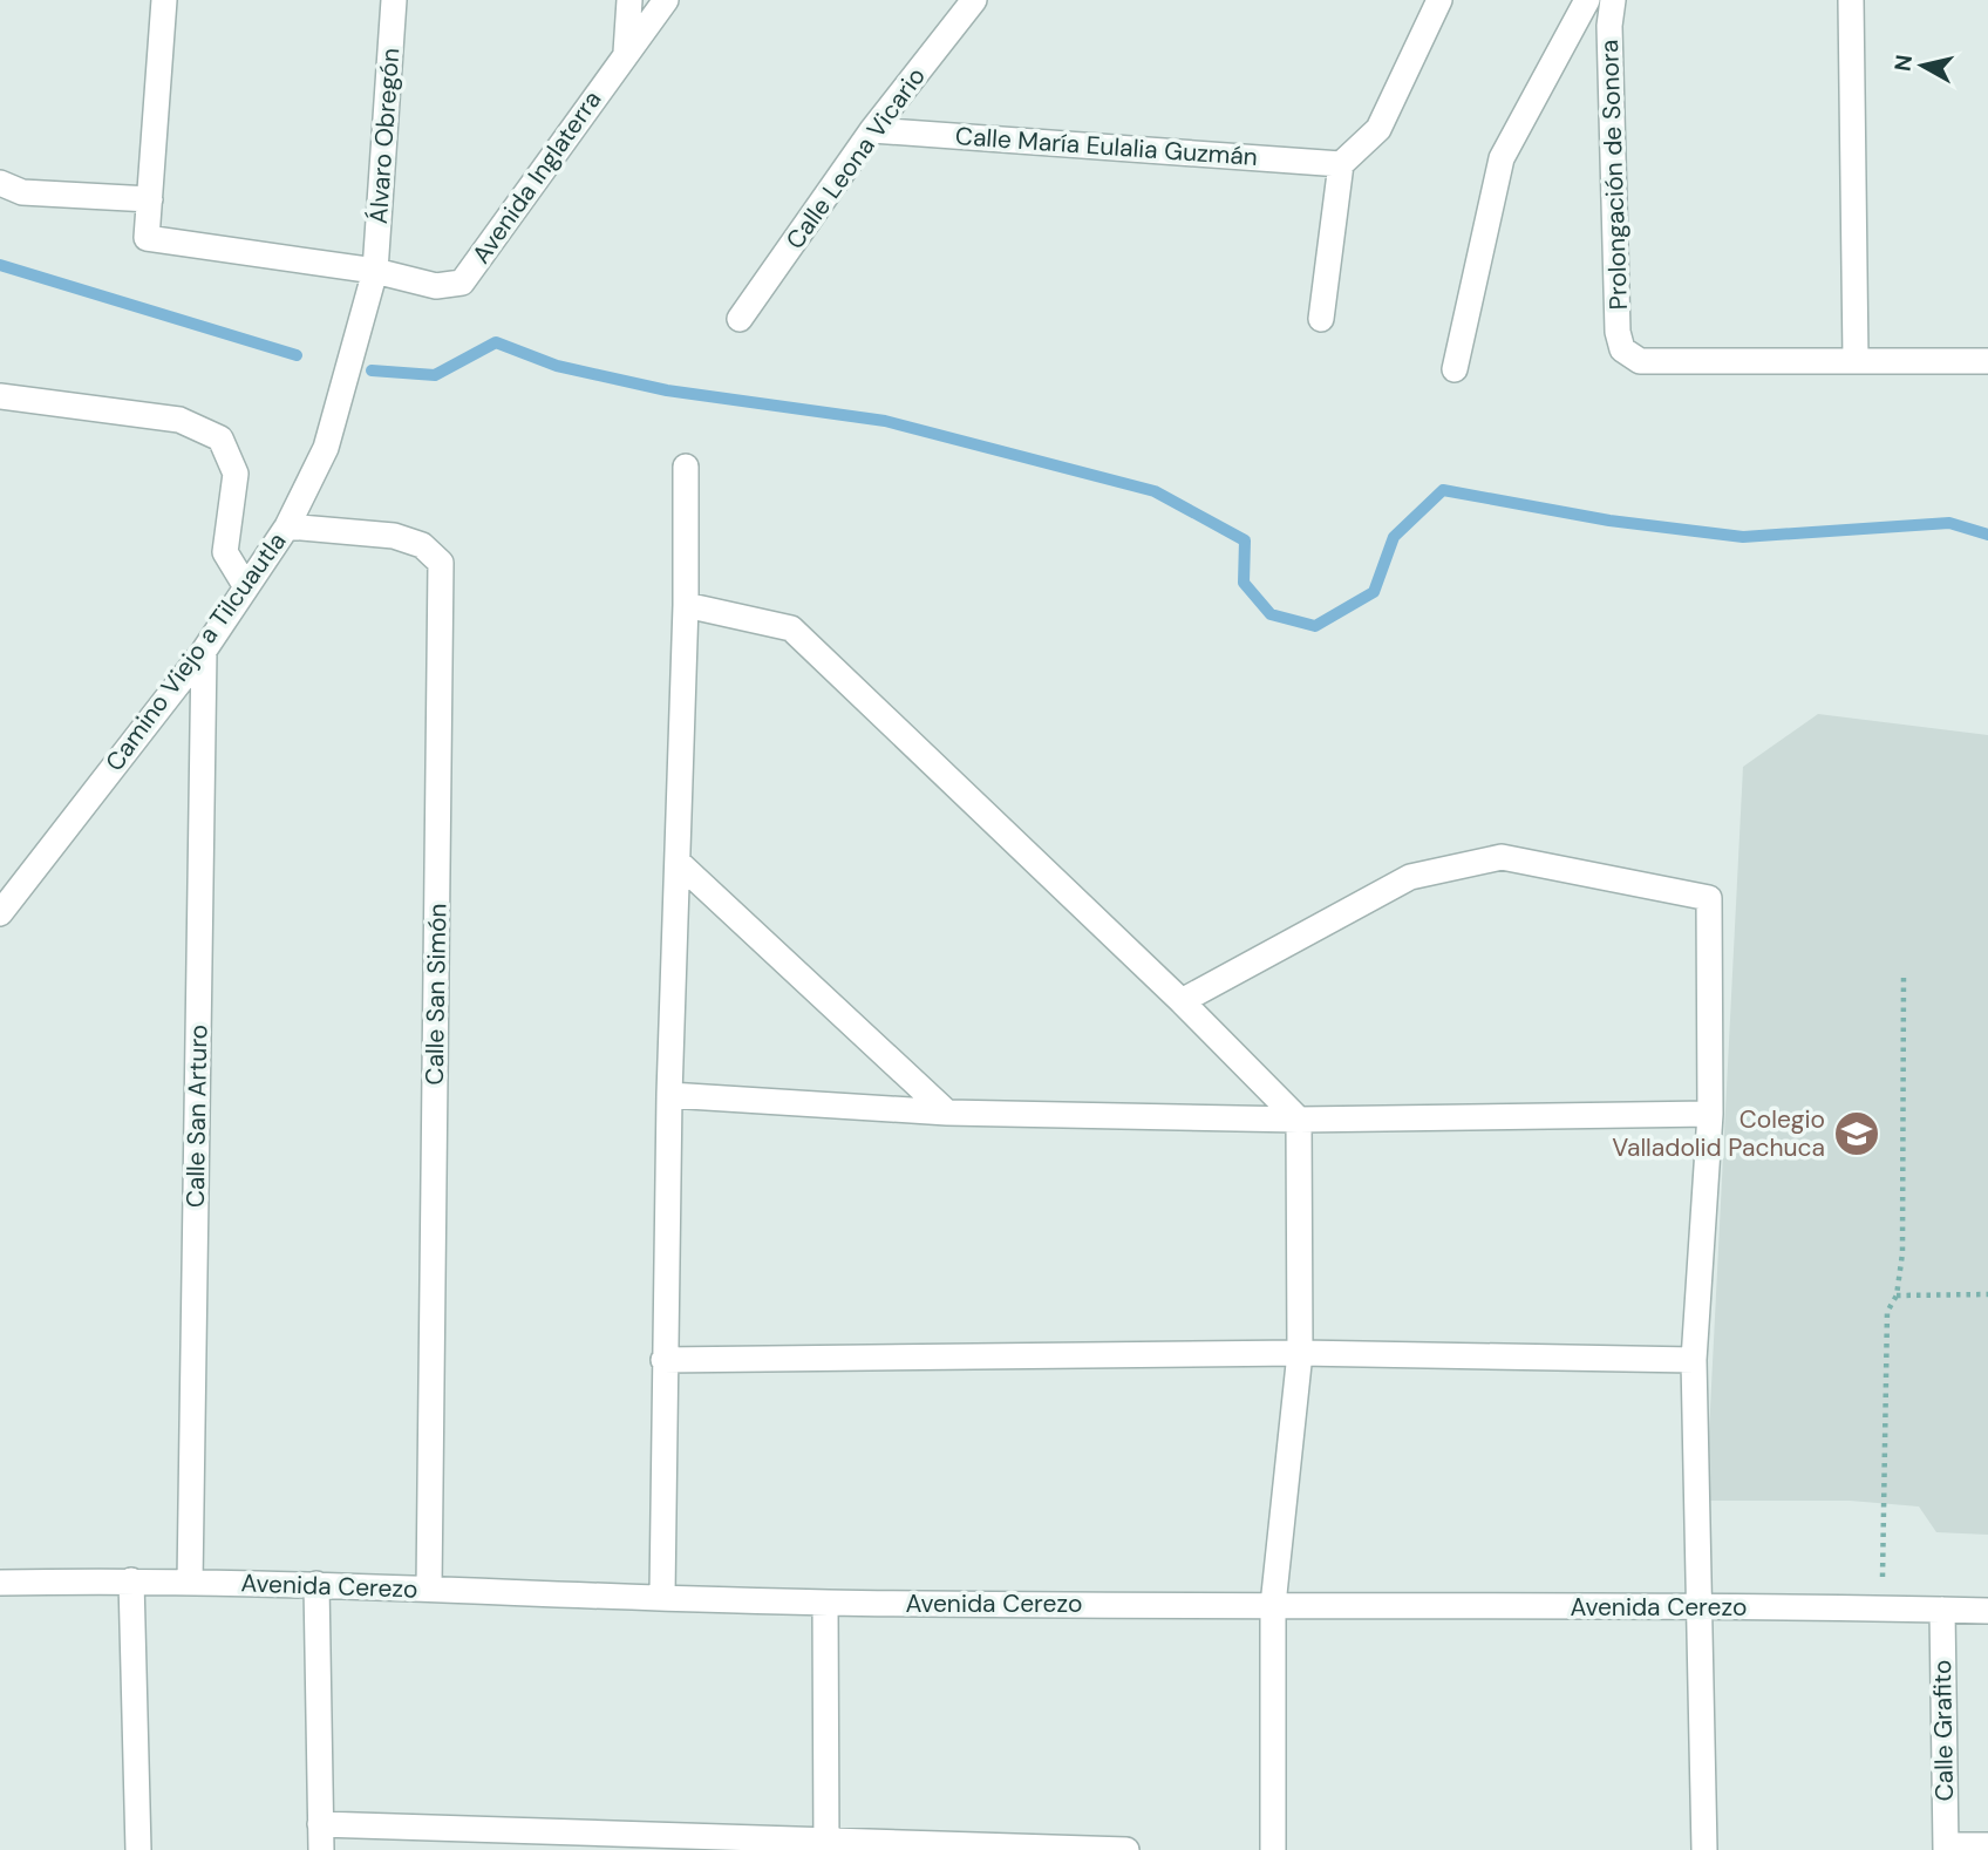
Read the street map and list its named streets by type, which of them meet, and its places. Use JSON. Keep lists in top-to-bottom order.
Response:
{
  "streets": {
    "street": [
      "Álvaro Obregón",
      "Calle María Eulalia Guzmán",
      "Calle Leona Vicario",
      "Prolongación de Sonora",
      "Avenida Inglaterra",
      "Camino Viejo a Tilcuautla",
      "Calle San Simón",
      "Calle San Arturo",
      "Avenida Cerezo",
      "Calle Grafito"
    ]
  },
  "crossings": [
    ["Álvaro Obregón", "Avenida Inglaterra"],
    ["Álvaro Obregón", "Camino Viejo a Tilcuautla"],
    ["Calle María Eulalia Guzmán", "Calle Leona Vicario"],
    ["Avenida Inglaterra", "Camino Viejo a Tilcuautla"],
    ["Camino Viejo a Tilcuautla", "Calle San Simón"],
    ["Camino Viejo a Tilcuautla", "Calle San Arturo"],
    ["Calle San Simón", "Avenida Cerezo"],
    ["Calle San Arturo", "Avenida Cerezo"],
    ["Avenida Cerezo", "Calle Grafito"]
  ],
  "places": {
    "school or university": ["Colegio Valladolid Pachuca"]
  },
  "north": "left"
}
